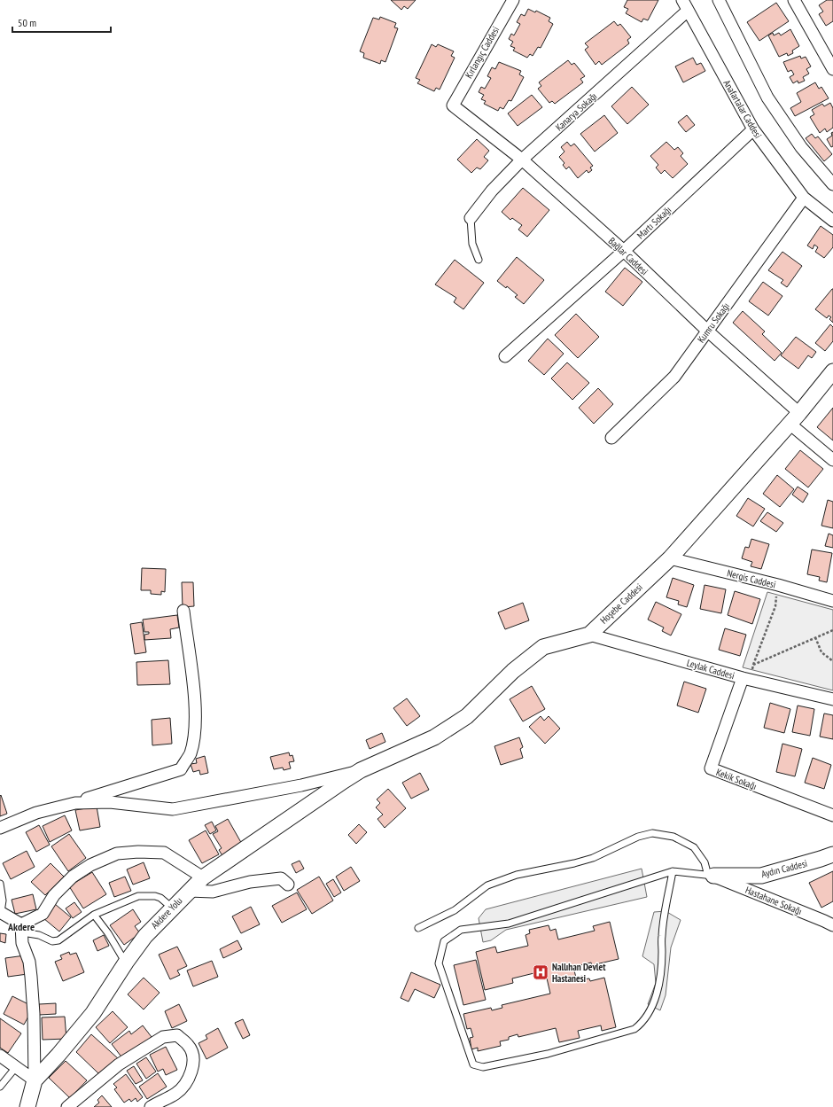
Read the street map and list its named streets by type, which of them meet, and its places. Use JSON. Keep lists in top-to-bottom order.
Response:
{
  "streets": {
    "street": [
      "Kırlangıç Caddesi",
      "Anafartalar Caddesi",
      "Kanarya Sokağı",
      "Martı Sokağı",
      "Bağlar Caddesi",
      "Kumru Sokağı",
      "Nergis Caddesi",
      "Hoşebe Caddesi",
      "Leylak Caddesi",
      "Kekik Sokağı",
      "Aydın Caddesi",
      "Hastahane Sokağı",
      "Akdere Yolu"
    ]
  },
  "crossings": [
    ["Kırlangıç Caddesi", "Bağlar Caddesi"],
    ["Anafartalar Caddesi", "Kanarya Sokağı"],
    ["Anafartalar Caddesi", "Martı Sokağı"],
    ["Anafartalar Caddesi", "Kumru Sokağı"],
    ["Kanarya Sokağı", "Bağlar Caddesi"],
    ["Martı Sokağı", "Bağlar Caddesi"],
    ["Bağlar Caddesi", "Kumru Sokağı"],
    ["Bağlar Caddesi", "Hoşebe Caddesi"],
    ["Nergis Caddesi", "Hoşebe Caddesi"],
    ["Hoşebe Caddesi", "Leylak Caddesi"],
    ["Hoşebe Caddesi", "Akdere Yolu"],
    ["Leylak Caddesi", "Kekik Sokağı"],
    ["Aydın Caddesi", "Hastahane Sokağı"]
  ],
  "districts": ["Akdere"],
  "places": {
    "hospital": ["Nallıhan Devlet Hastanesi"]
  },
  "scale_bar": "50 m"
}
